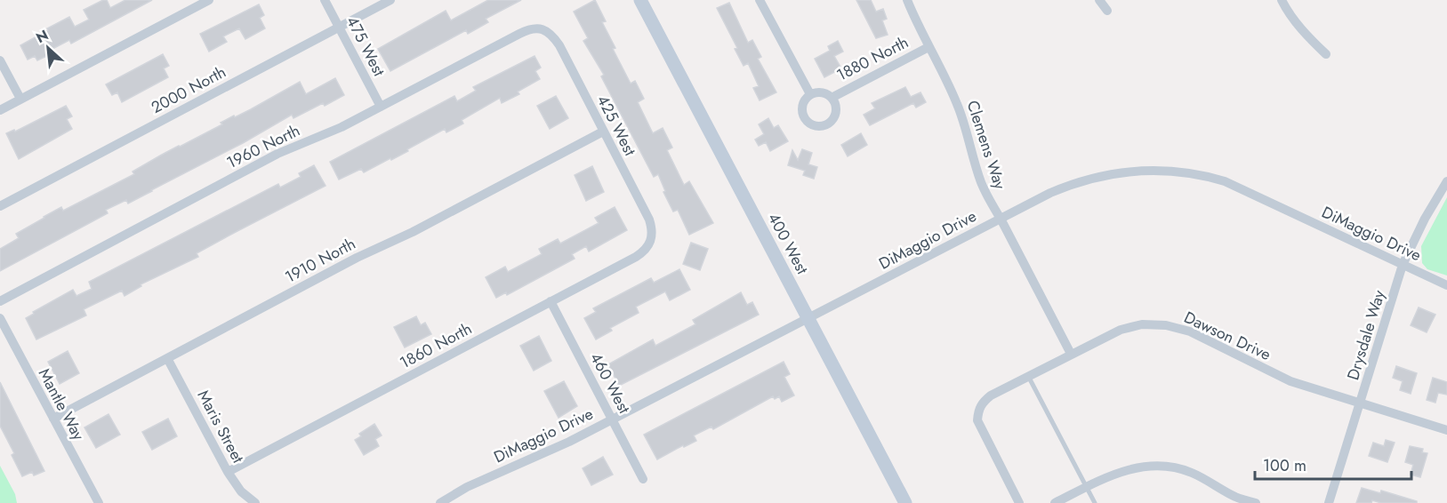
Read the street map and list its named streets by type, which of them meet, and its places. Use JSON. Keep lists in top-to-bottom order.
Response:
{
  "streets": {
    "street": [
      "475 West",
      "1880 North",
      "2000 North",
      "425 West",
      "Clemens Way",
      "1960 North",
      "DiMaggio Drive",
      "400 West",
      "1910 North",
      "Drysdale Way",
      "Dawson Drive",
      "1860 North",
      "460 West",
      "Mantle Way",
      "Maris Street"
    ]
  },
  "crossings": [
    ["475 West", "2000 North"],
    ["475 West", "1960 North"],
    ["1880 North", "Clemens Way"],
    ["425 West", "1960 North"],
    ["425 West", "1910 North"],
    ["425 West", "1860 North"],
    ["Clemens Way", "DiMaggio Drive"],
    ["Clemens Way", "Dawson Drive"],
    ["DiMaggio Drive", "400 West"],
    ["DiMaggio Drive", "Drysdale Way"],
    ["DiMaggio Drive", "460 West"],
    ["1910 North", "Mantle Way"],
    ["1910 North", "Maris Street"],
    ["Drysdale Way", "Dawson Drive"],
    ["1860 North", "460 West"],
    ["1860 North", "Maris Street"]
  ],
  "scale_bar": "100 m",
  "north": "top left"
}
